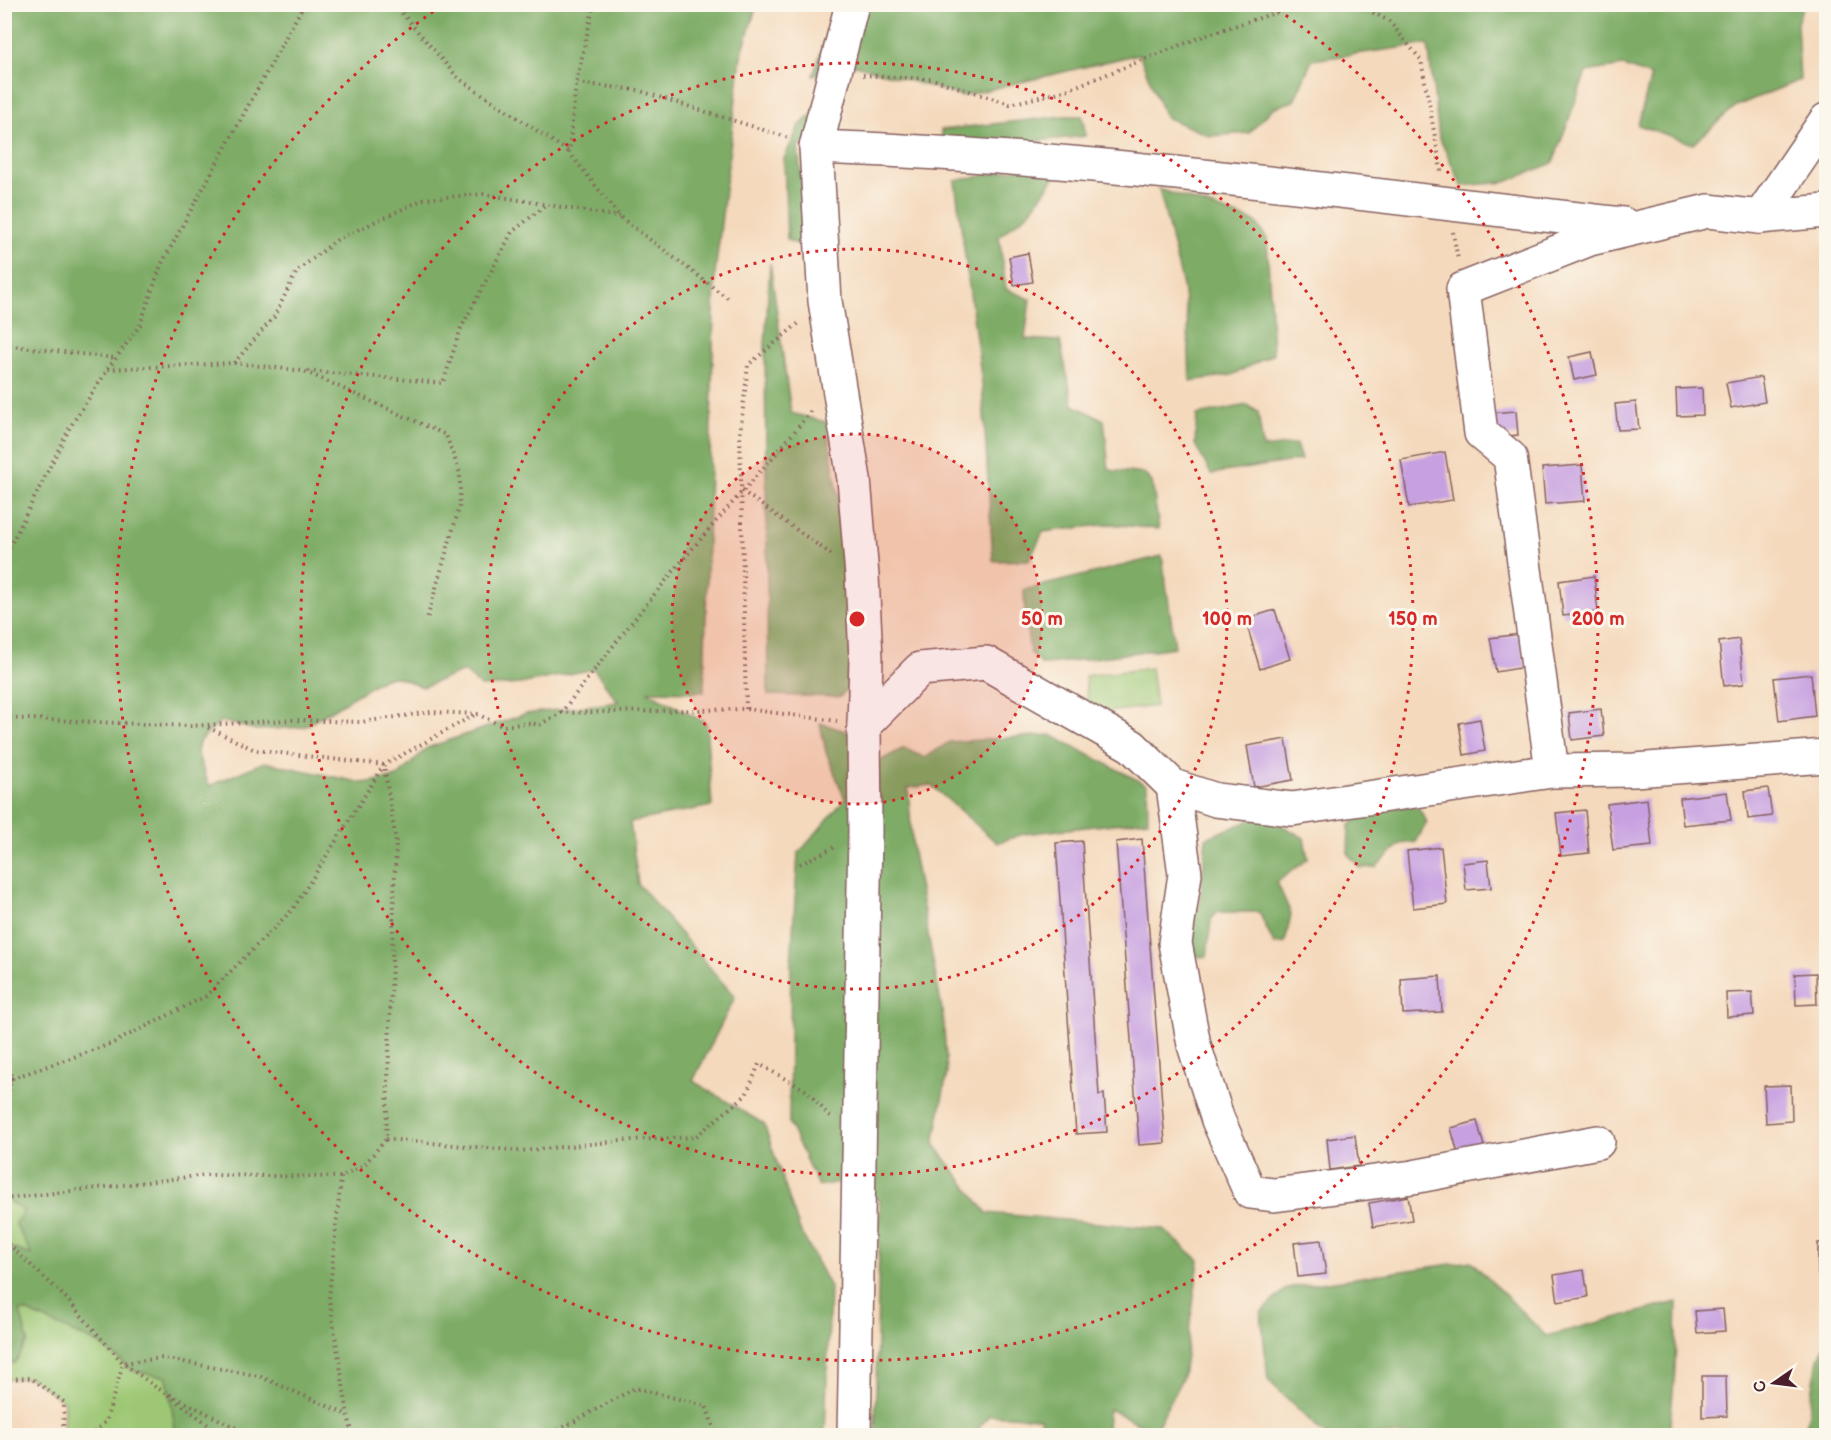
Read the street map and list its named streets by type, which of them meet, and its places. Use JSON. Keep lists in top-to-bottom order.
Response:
{
  "north": "left",
  "rings": [
    "50 m",
    "100 m",
    "150 m",
    "200 m"
  ]
}
